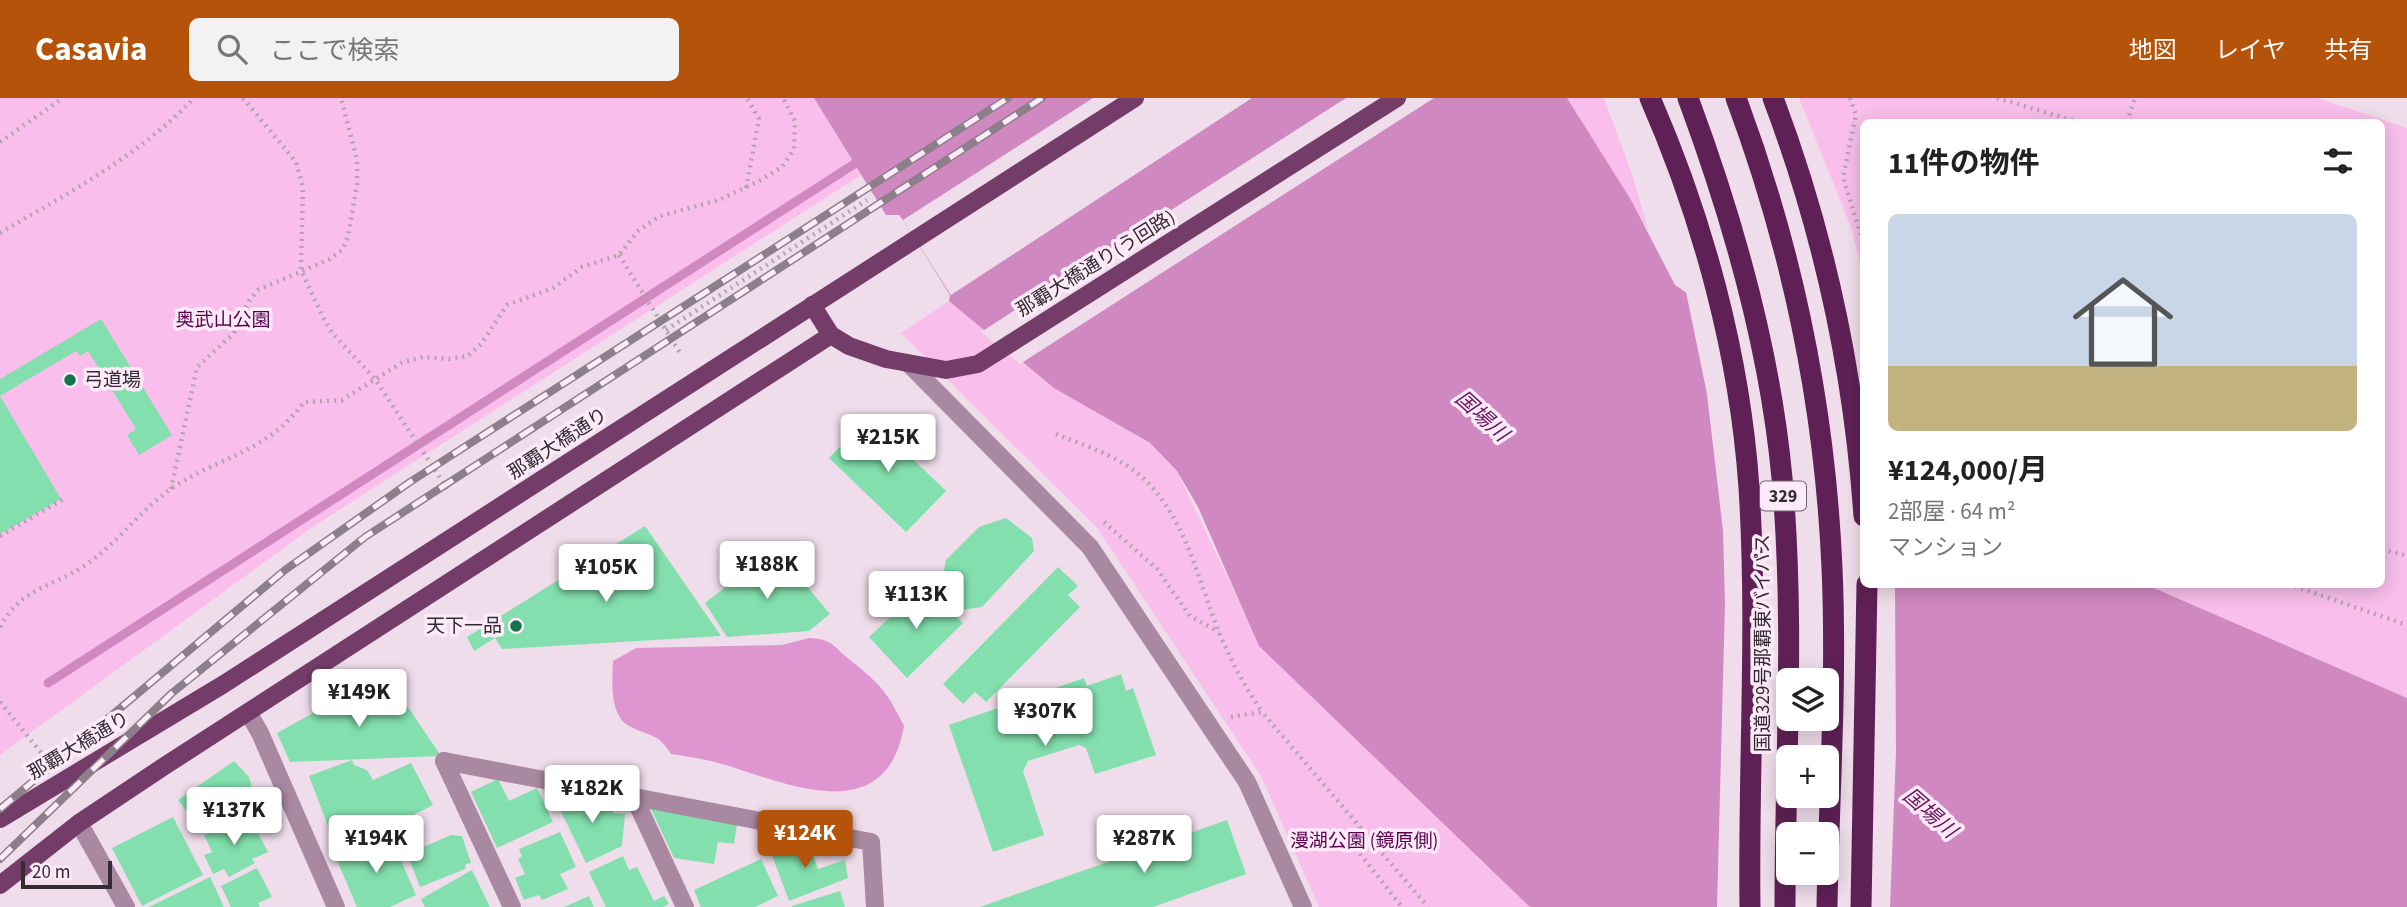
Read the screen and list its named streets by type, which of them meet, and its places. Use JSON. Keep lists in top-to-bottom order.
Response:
{
  "streets": {
    "highway": ["329", "国道329号那覇東バイパス"],
    "main road": ["那覇大橋通り(う回路)", "那覇大橋通り"]
  },
  "water": ["国場川"],
  "parks": ["奥武山公園", "漫湖公園 (鏡原側)"],
  "places": ["弓道場", "天下一品"],
  "scale_bar": "20 m",
  "page": {
    "header": "Casavia",
    "search": "ここで検索",
    "nav": ["地図", "レイヤ", "共有"],
    "heading": "11件の物件",
    "list": [
      {
        "name": "¥124,000/月",
        "note": "2部屋 · 64 m² · マンション"
      }
    ],
    "price": [
      "¥215K",
      "¥188K",
      "¥105K",
      "¥113K",
      "¥149K",
      "¥307K",
      "¥182K",
      "¥137K",
      "¥124K",
      "¥194K",
      "¥287K"
    ],
    "map_buttons": ["+", "−"],
    "scale": "20 m"
  }
}
